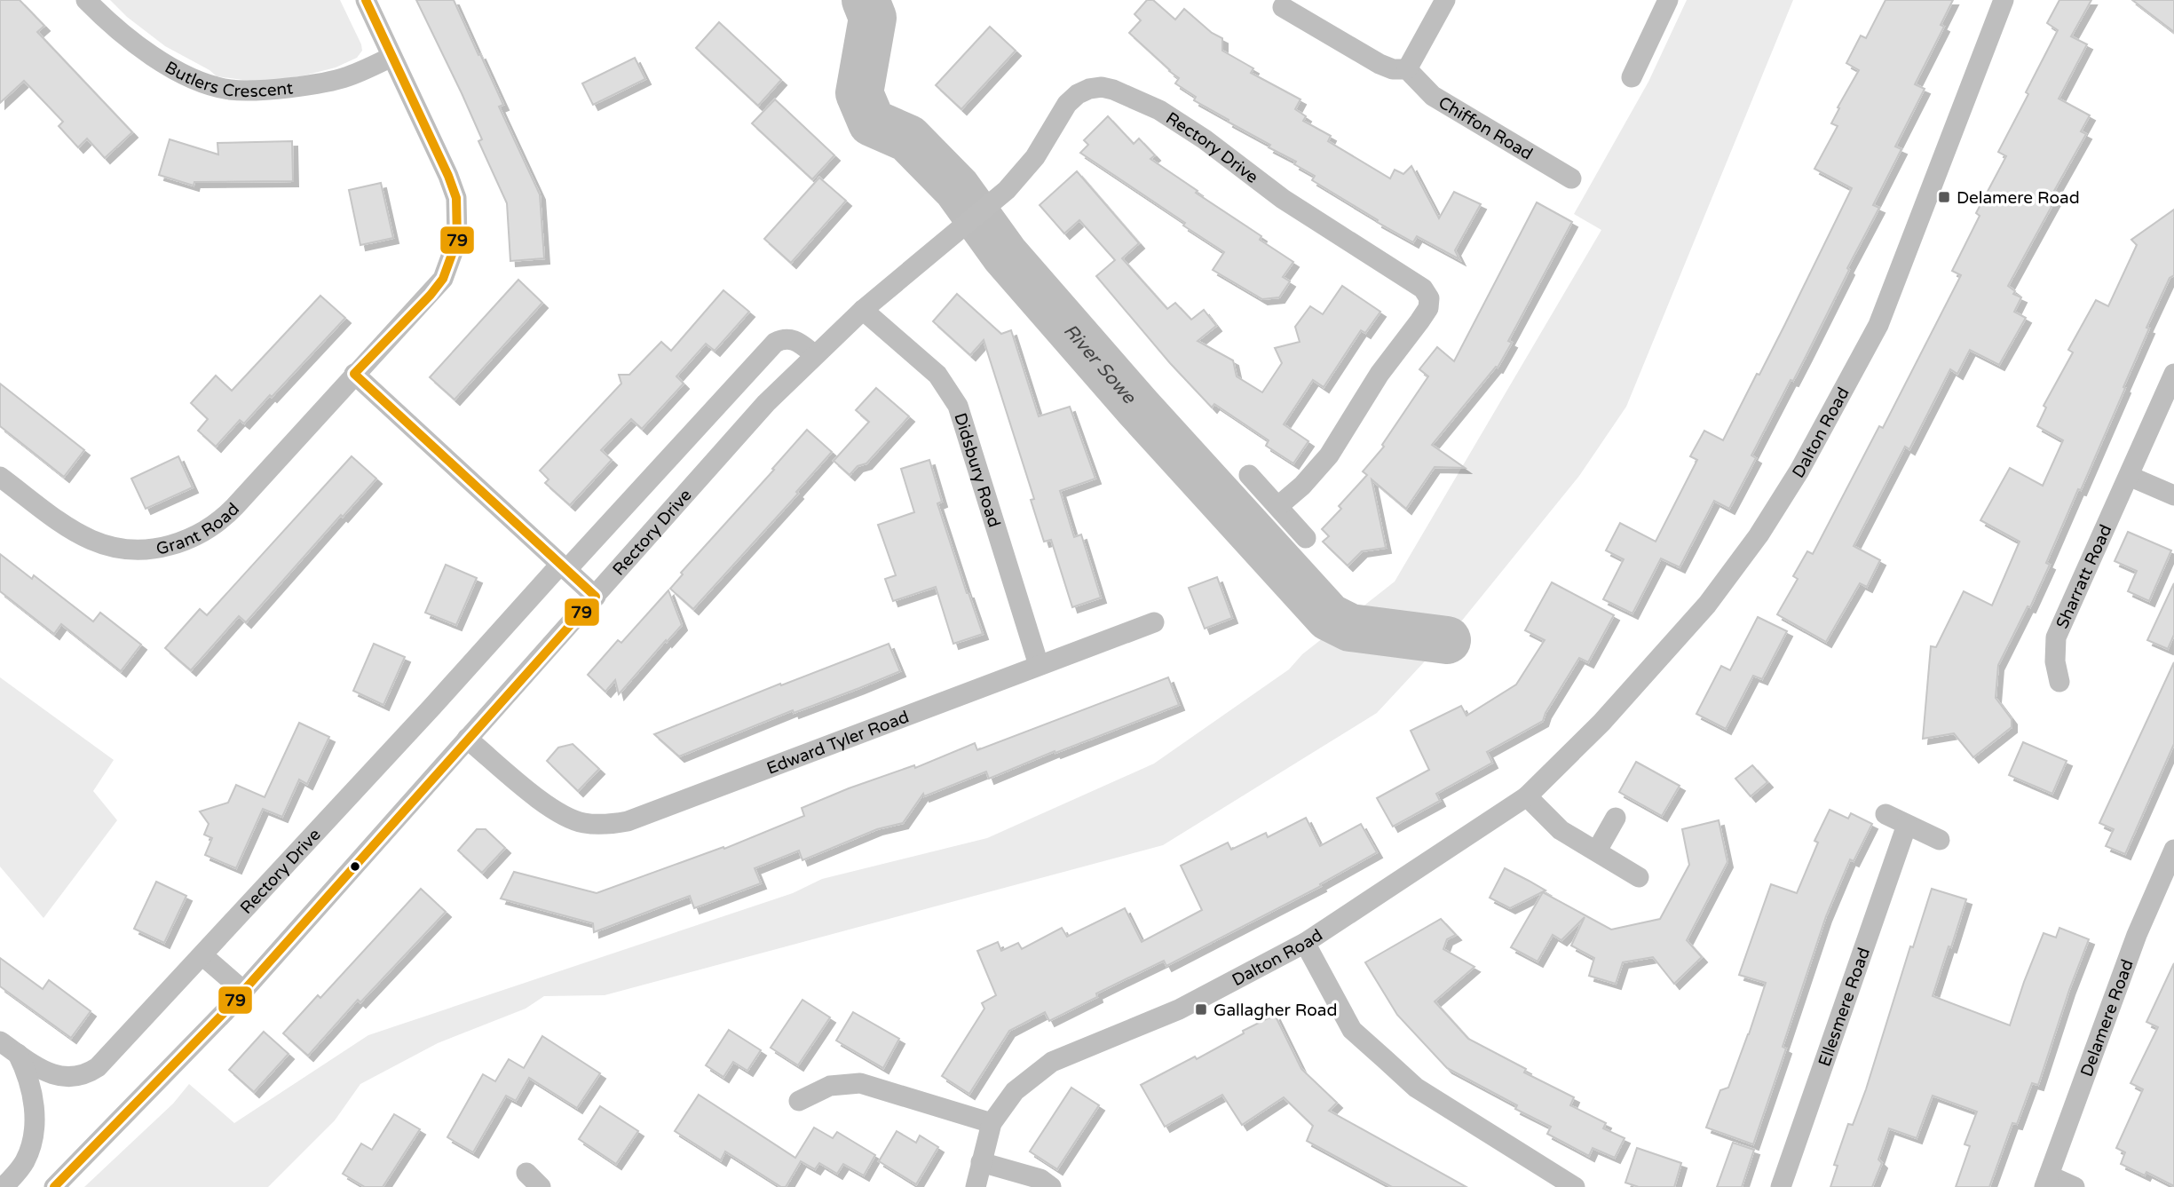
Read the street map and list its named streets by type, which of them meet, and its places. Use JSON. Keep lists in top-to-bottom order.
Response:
{
  "streets": {
    "street": [
      "Butlers Crescent",
      "Chiffon Road",
      "Rectory Drive",
      "Dalton Road",
      "Didsbury Road",
      "Grant Road",
      "Sharratt Road",
      "Edward Tyler Road",
      "Ellesmere Road",
      "Delamere Road"
    ]
  },
  "crossings": [
    ["Butlers Crescent", "Grant Road"],
    ["Rectory Drive", "Didsbury Road"],
    ["Rectory Drive", "Edward Tyler Road"],
    ["Didsbury Road", "Edward Tyler Road"]
  ],
  "water": ["River Sowe"],
  "places": {
    "transit": ["Delamere Road", "Gallagher Road"]
  },
  "lines": ["transit line 79"]
}
